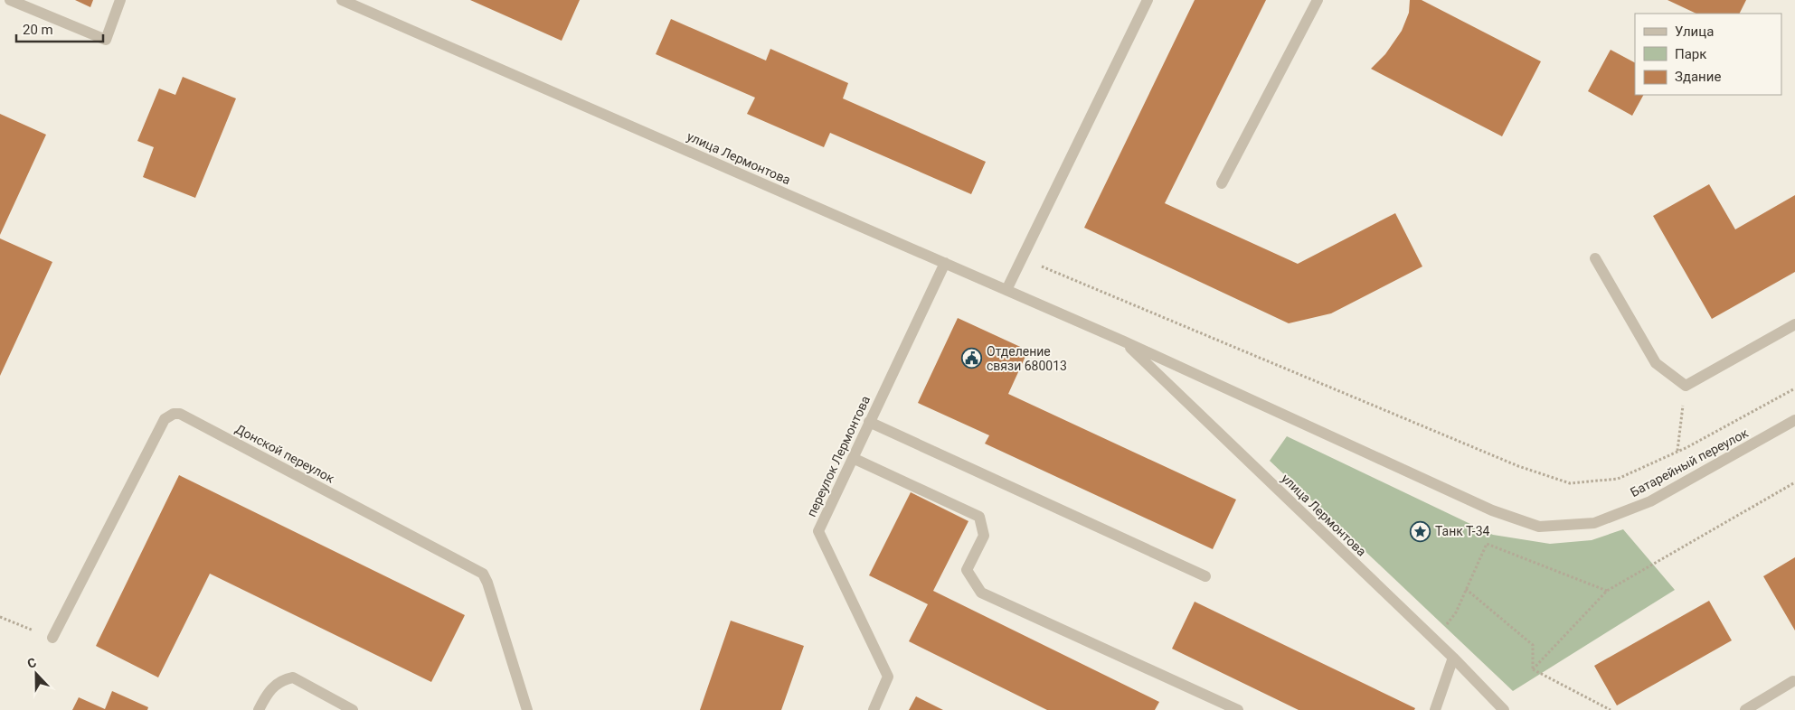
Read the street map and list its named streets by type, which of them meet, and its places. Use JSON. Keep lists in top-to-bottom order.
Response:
{
  "streets": {
    "street": [
      "улица Лермонтова",
      "Донской переулок",
      "переулок Лермонтова",
      "Батарейный переулок"
    ]
  },
  "crossings": [
    ["улица Лермонтова", "переулок Лермонтова"],
    ["улица Лермонтова", "Батарейный переулок"]
  ],
  "places": {
    "public building": ["Отделение связи 680013"],
    "place": ["Танк Т-34"]
  },
  "legend": ["Улица", "Парк", "Здание"],
  "scale_bar": "20 m",
  "north": "top"
}
